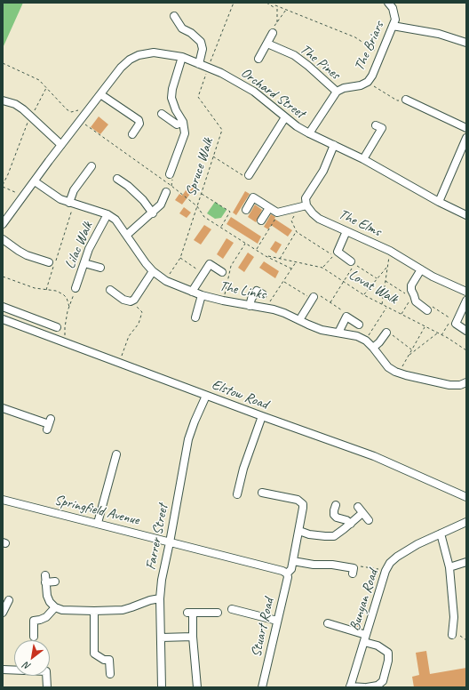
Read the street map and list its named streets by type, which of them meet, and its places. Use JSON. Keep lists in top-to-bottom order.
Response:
{
  "streets": {
    "street": [
      "The Briars",
      "The Pines",
      "Orchard Street",
      "The Elms",
      "Lilac Walk",
      "The Links",
      "Elstow Road",
      "Springfield Avenue",
      "Farrer Street",
      "Bunyan Road",
      "Stuart Road"
    ],
    "path": ["Spruce Walk", "Lovat Walk"]
  },
  "crossings": [
    ["The Briars", "The Pines"],
    ["Orchard Street", "Spruce Walk"],
    ["Orchard Street", "The Links"],
    ["Spruce Walk", "Lovat Walk"],
    ["Spruce Walk", "The Links"],
    ["Lilac Walk", "The Links"],
    ["Elstow Road", "Farrer Street"],
    ["Springfield Avenue", "Farrer Street"],
    ["Springfield Avenue", "Stuart Road"]
  ],
  "north": "bottom left"
}
